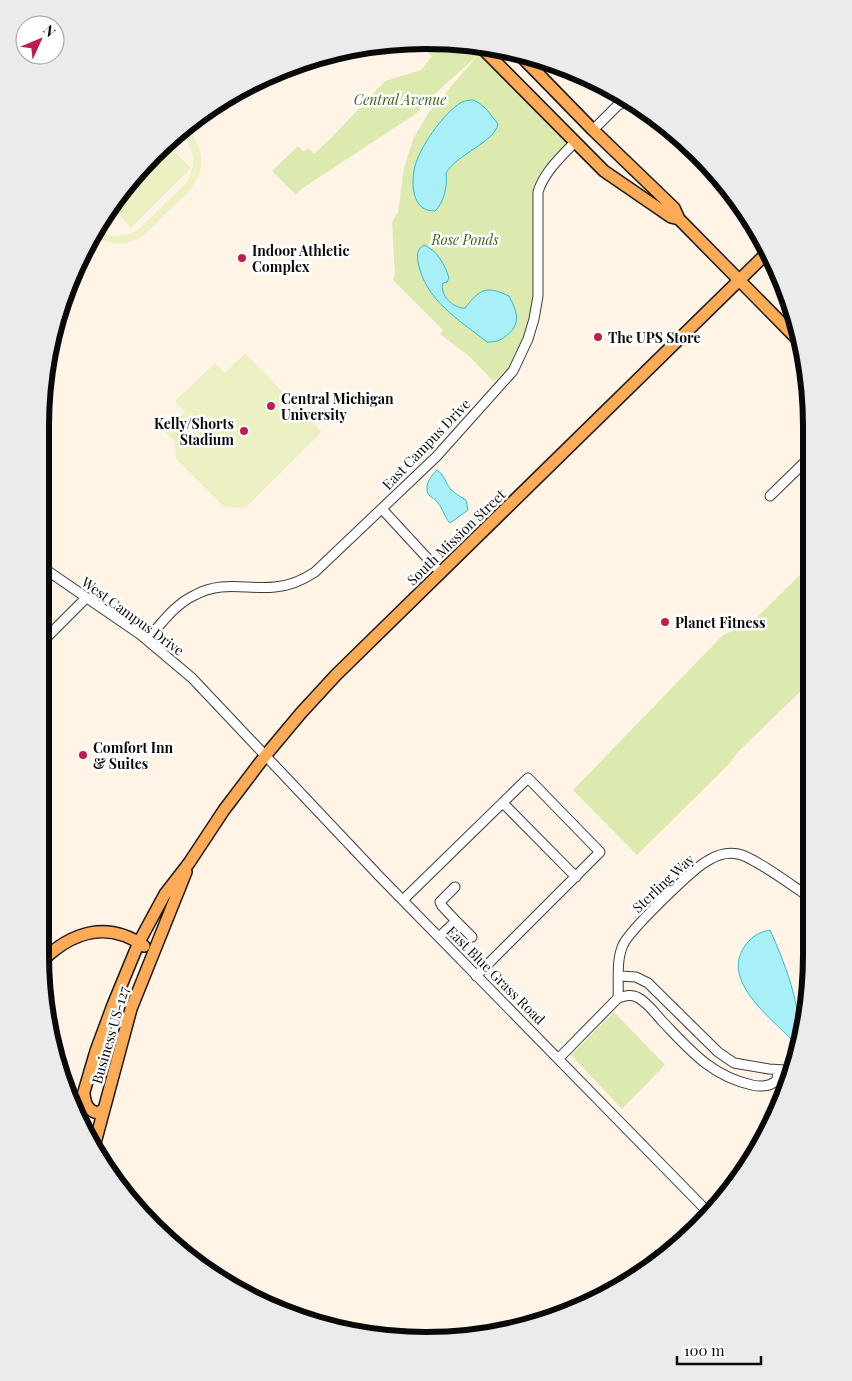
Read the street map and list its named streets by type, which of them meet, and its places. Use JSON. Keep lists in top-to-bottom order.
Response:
{
  "streets": {
    "main road": ["South Mission Street", "Business US-127"],
    "street": [
      "East Campus Drive",
      "West Campus Drive",
      "Sterling Way",
      "East Blue Grass Road"
    ]
  },
  "crossings": [
    ["East Campus Drive", "West Campus Drive"],
    ["South Mission Street", "West Campus Drive"],
    ["South Mission Street", "East Blue Grass Road"],
    ["South Mission Street", "Business US-127"],
    ["West Campus Drive", "East Blue Grass Road"]
  ],
  "parks": ["Central Avenue", "Rose Ponds"],
  "places": [
    "Indoor Athletic Complex",
    "The UPS Store",
    "Central Michigan University",
    "Kelly/Shorts Stadium",
    "Planet Fitness",
    "Comfort Inn & Suites"
  ],
  "scale_bar": "100 m",
  "north": "top right"
}
